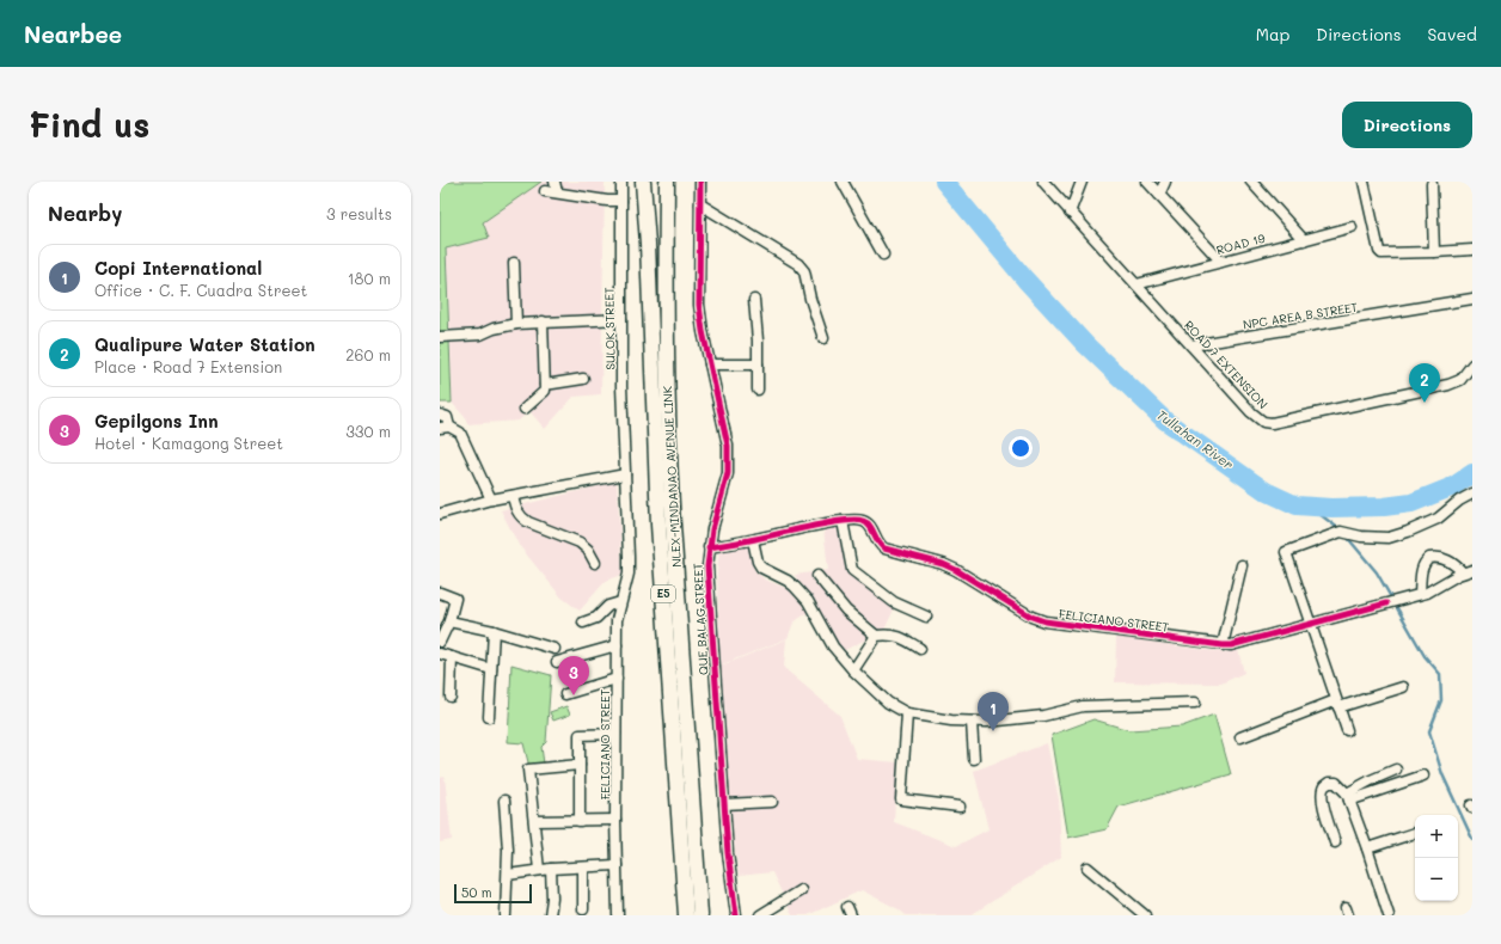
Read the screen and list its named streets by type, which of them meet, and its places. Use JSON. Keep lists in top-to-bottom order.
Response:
{
  "streets": {
    "highway": ["NLEX-MINDANAO AVENUE LINK", "E5"],
    "street": [
      "ROAD 19",
      "NPC AREA B STREET",
      "SULOK STREET",
      "ROAD 7 EXTENSION",
      "QUE BALAG STREET",
      "FELICIANO STREET"
    ]
  },
  "crossings": [
    ["ROAD 19", "ROAD 7 EXTENSION"],
    ["NPC AREA B STREET", "ROAD 7 EXTENSION"],
    ["SULOK STREET", "FELICIANO STREET"]
  ],
  "water": ["Tullahan River"],
  "scale_bar": "50 m",
  "page": {
    "header": "Nearbee",
    "nav": ["Map", "Directions", "Saved"],
    "buttons": "Directions",
    "title": "Find us",
    "heading": ["Nearby", "3 results"],
    "list": [
      {
        "mark": "1",
        "name": "Copi International",
        "note": "Office · C. F. Cuadra Street",
        "value": "180 m"
      },
      {
        "mark": "2",
        "name": "Qualipure Water Station",
        "note": "Place · Road 7 Extension",
        "value": "260 m"
      },
      {
        "mark": "3",
        "name": "Gepilgons Inn",
        "note": "Hotel · Kamagong Street",
        "value": "330 m"
      }
    ],
    "pins": ["2", "3", "1"],
    "map_buttons": ["+", "−"],
    "scale": "50 m"
  }
}
